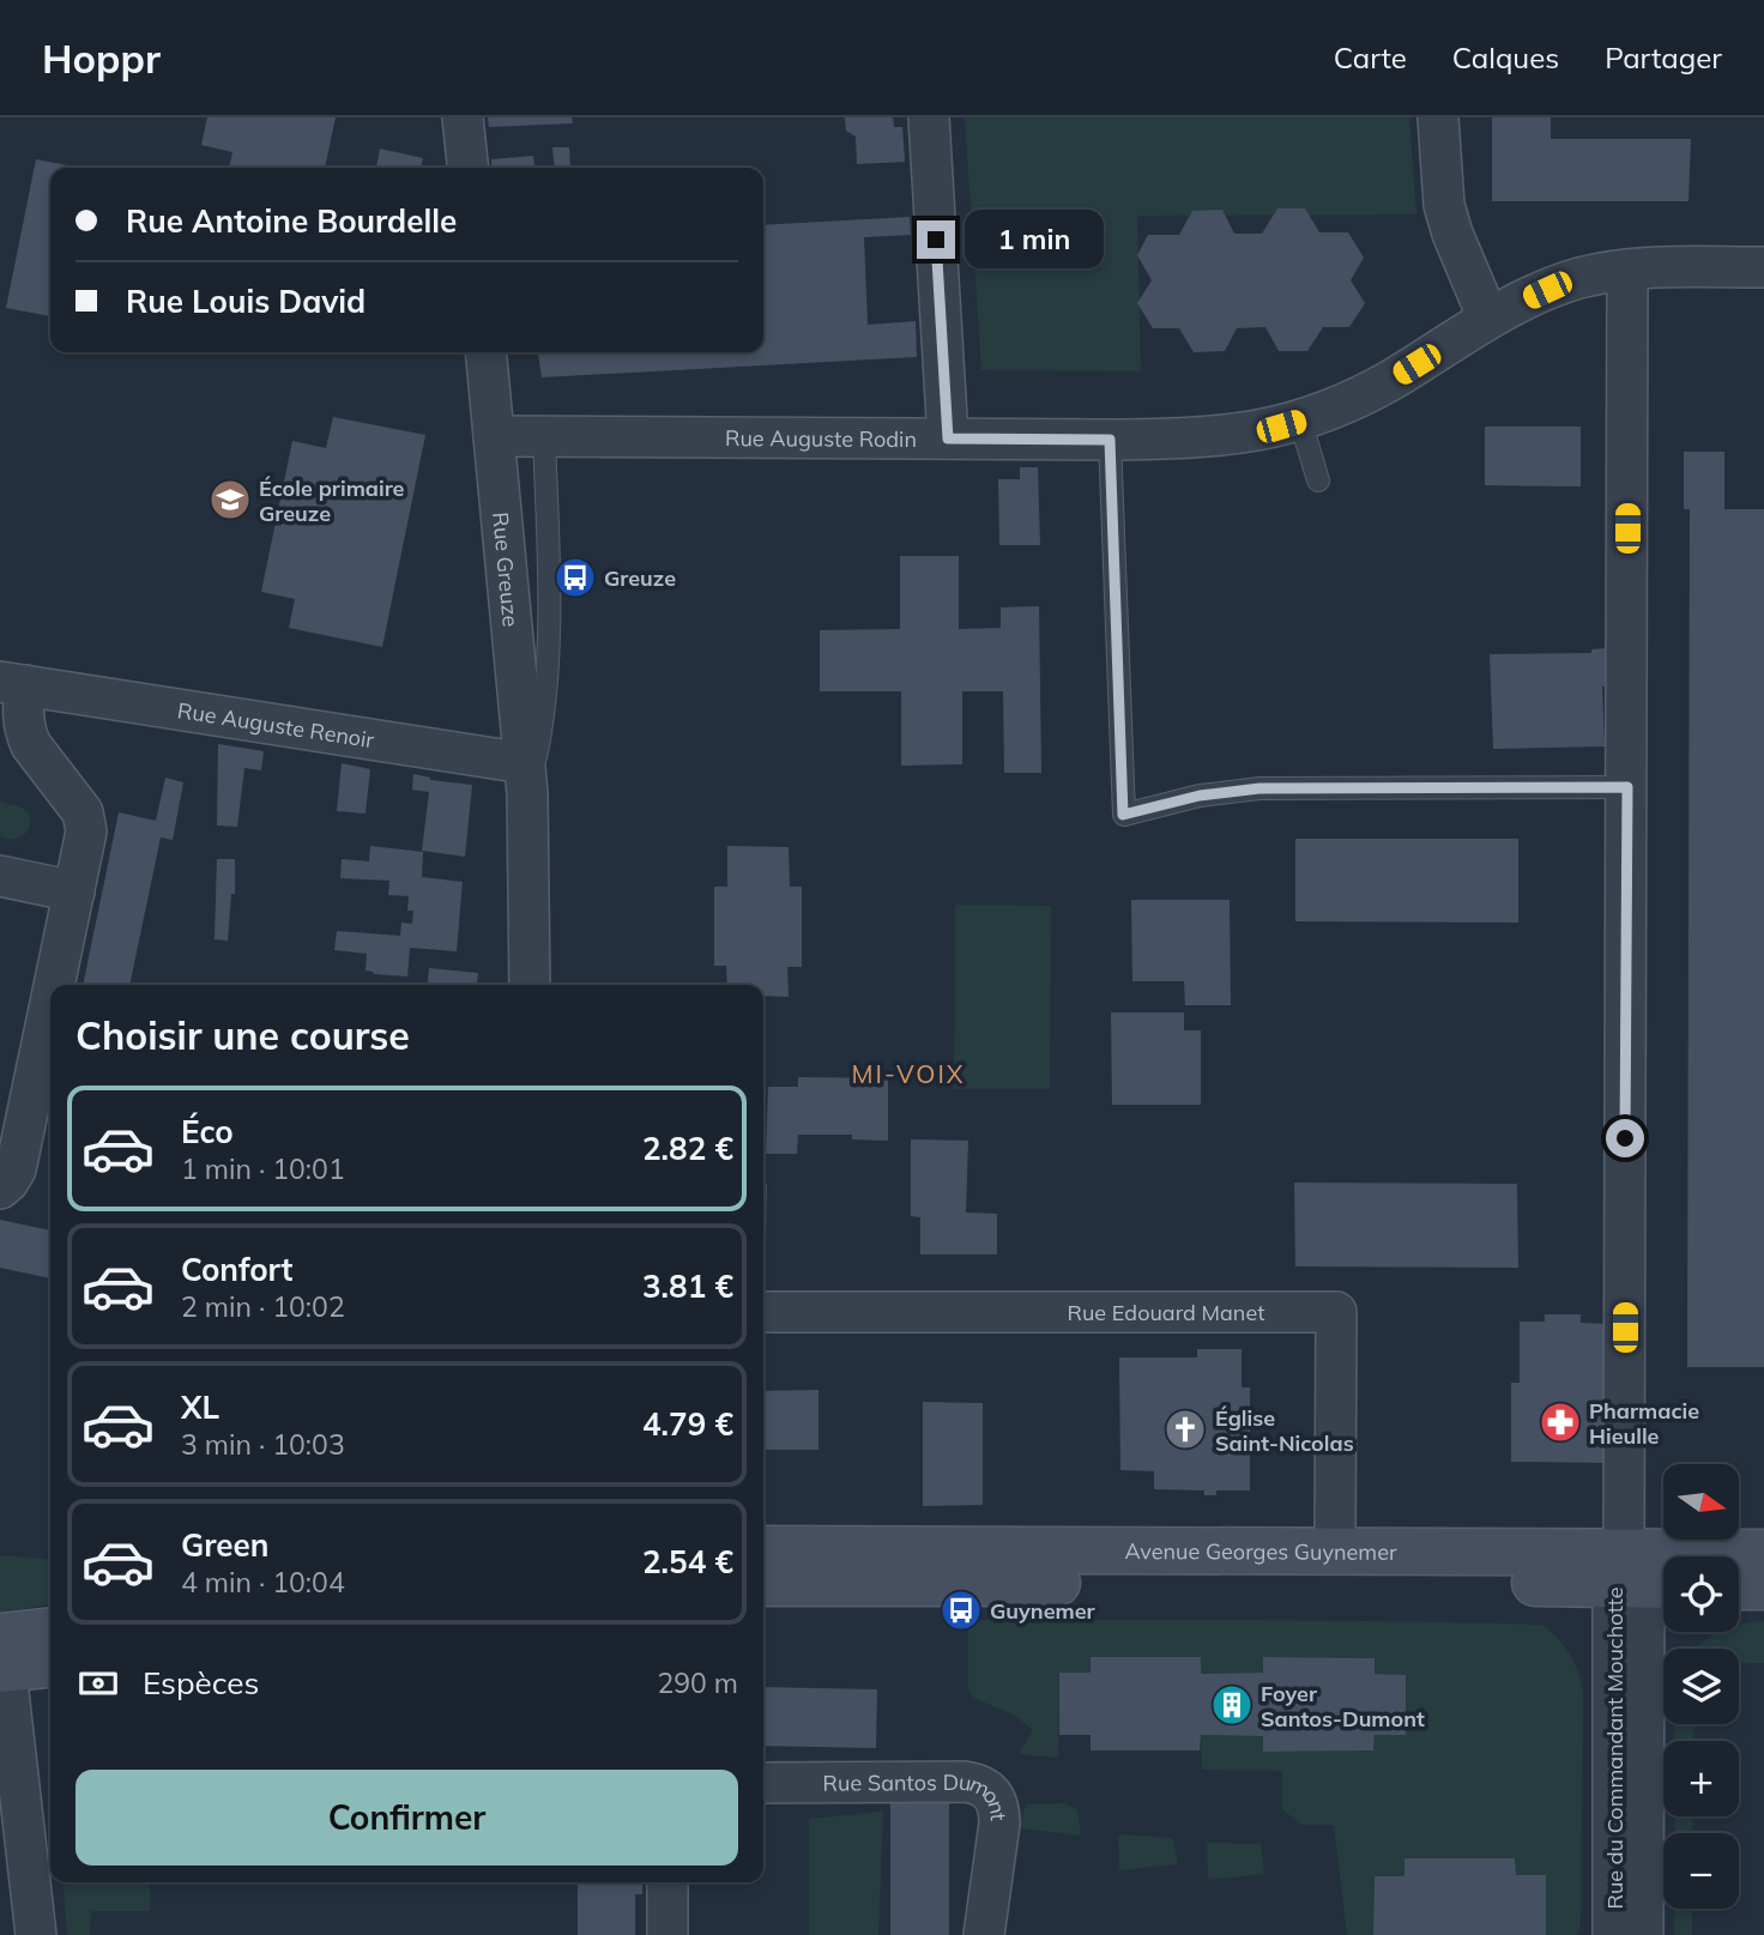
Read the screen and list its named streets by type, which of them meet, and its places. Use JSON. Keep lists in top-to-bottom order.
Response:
{
  "streets": {
    "street": [
      "Rue Auguste Rodin",
      "Rue Greuze",
      "Rue Auguste Renoir",
      "Rue Edouard Manet",
      "Avenue Georges Guynemer",
      "Rue du Commandant Mouchotte",
      "Rue Santos Dumont"
    ]
  },
  "crossings": [
    ["Rue Auguste Rodin", "Rue Greuze"],
    ["Rue Greuze", "Rue Auguste Renoir"],
    ["Rue Edouard Manet", "Avenue Georges Guynemer"],
    ["Avenue Georges Guynemer", "Rue du Commandant Mouchotte"]
  ],
  "districts": ["MI-VOIX"],
  "places": {
    "school or university": ["École primaire Greuze"],
    "bus stop": ["Greuze", "Guynemer"],
    "pharmacy": ["Pharmacie Hieulle"],
    "church": ["Église Saint-Nicolas"],
    "building": ["Foyer Santos-Dumont"]
  },
  "north": "right",
  "page": {
    "header": "Hoppr",
    "nav": ["Carte", "Calques", "Partager"],
    "banner": ["Rue Antoine Bourdelle", "Rue Louis David"],
    "bubble": "1 min",
    "heading": "Choisir une course",
    "list": [
      {
        "name": "Éco",
        "note": "1 min · 10:01",
        "value": "2.82 €"
      },
      {
        "name": "Confort",
        "note": "2 min · 10:02",
        "value": "3.81 €"
      },
      {
        "name": "XL",
        "note": "3 min · 10:03",
        "value": "4.79 €"
      },
      {
        "name": "Green",
        "note": "4 min · 10:04",
        "value": "2.54 €"
      }
    ],
    "map_buttons": ["+", "−"],
    "pay": ["Espèces", "290 m"],
    "buttons": "Confirmer"
  }
}
